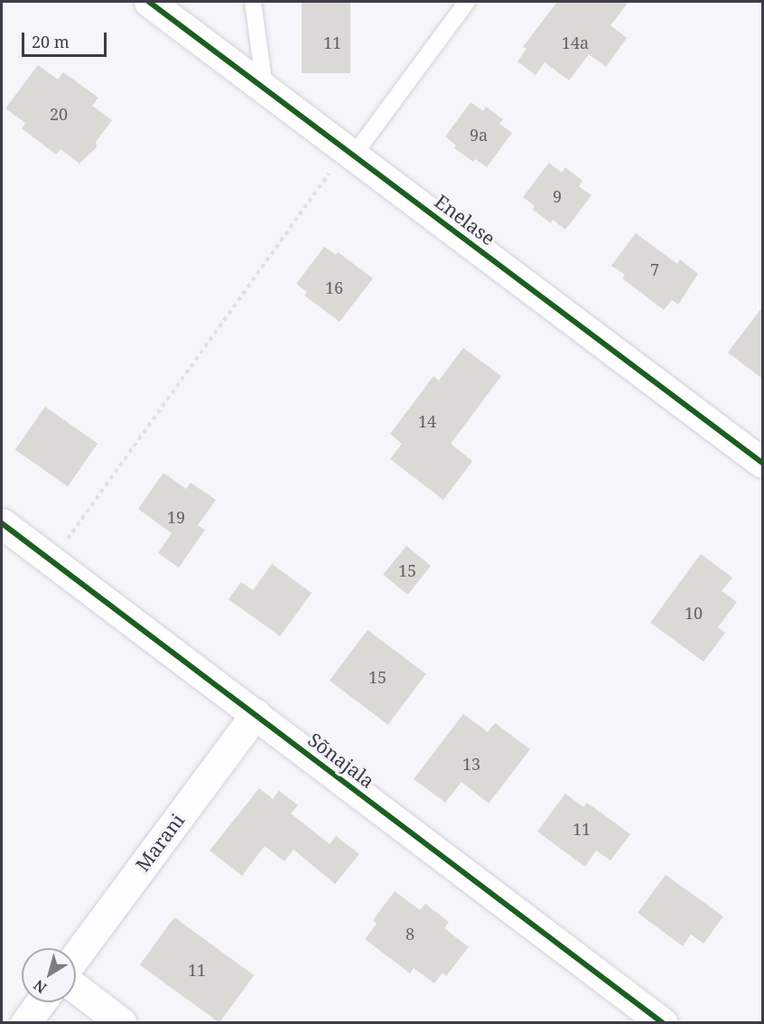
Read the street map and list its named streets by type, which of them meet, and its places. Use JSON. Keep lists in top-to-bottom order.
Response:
{
  "streets": {
    "street": ["Enelase", "Sõnajala", "Marani"]
  },
  "crossings": [
    ["Sõnajala", "Marani"]
  ],
  "house_numbers": [
    "11",
    "14a",
    "20",
    "9a",
    "9",
    "7",
    "16",
    "14",
    "19",
    "15",
    "10",
    "15",
    "13",
    "11",
    "8",
    "11"
  ],
  "scale_bar": "20 m",
  "north": "bottom left"
}
